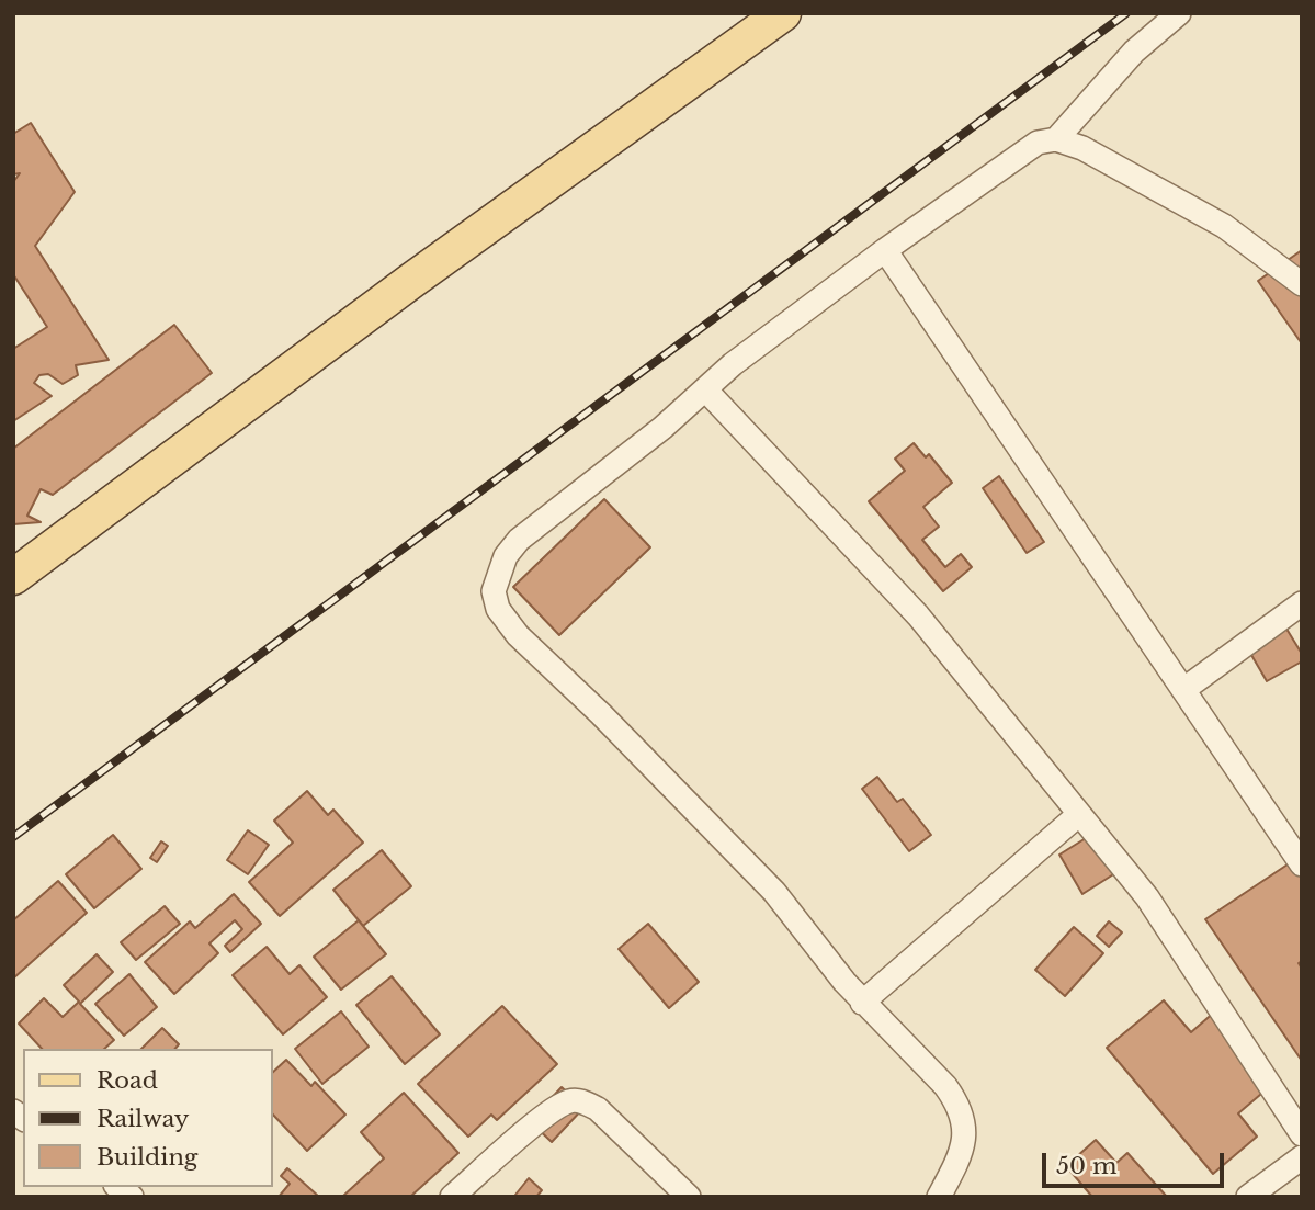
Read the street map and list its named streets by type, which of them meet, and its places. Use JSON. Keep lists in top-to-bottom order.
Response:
{
  "legend": ["Road", "Railway", "Building"],
  "scale_bar": "50 m"
}
